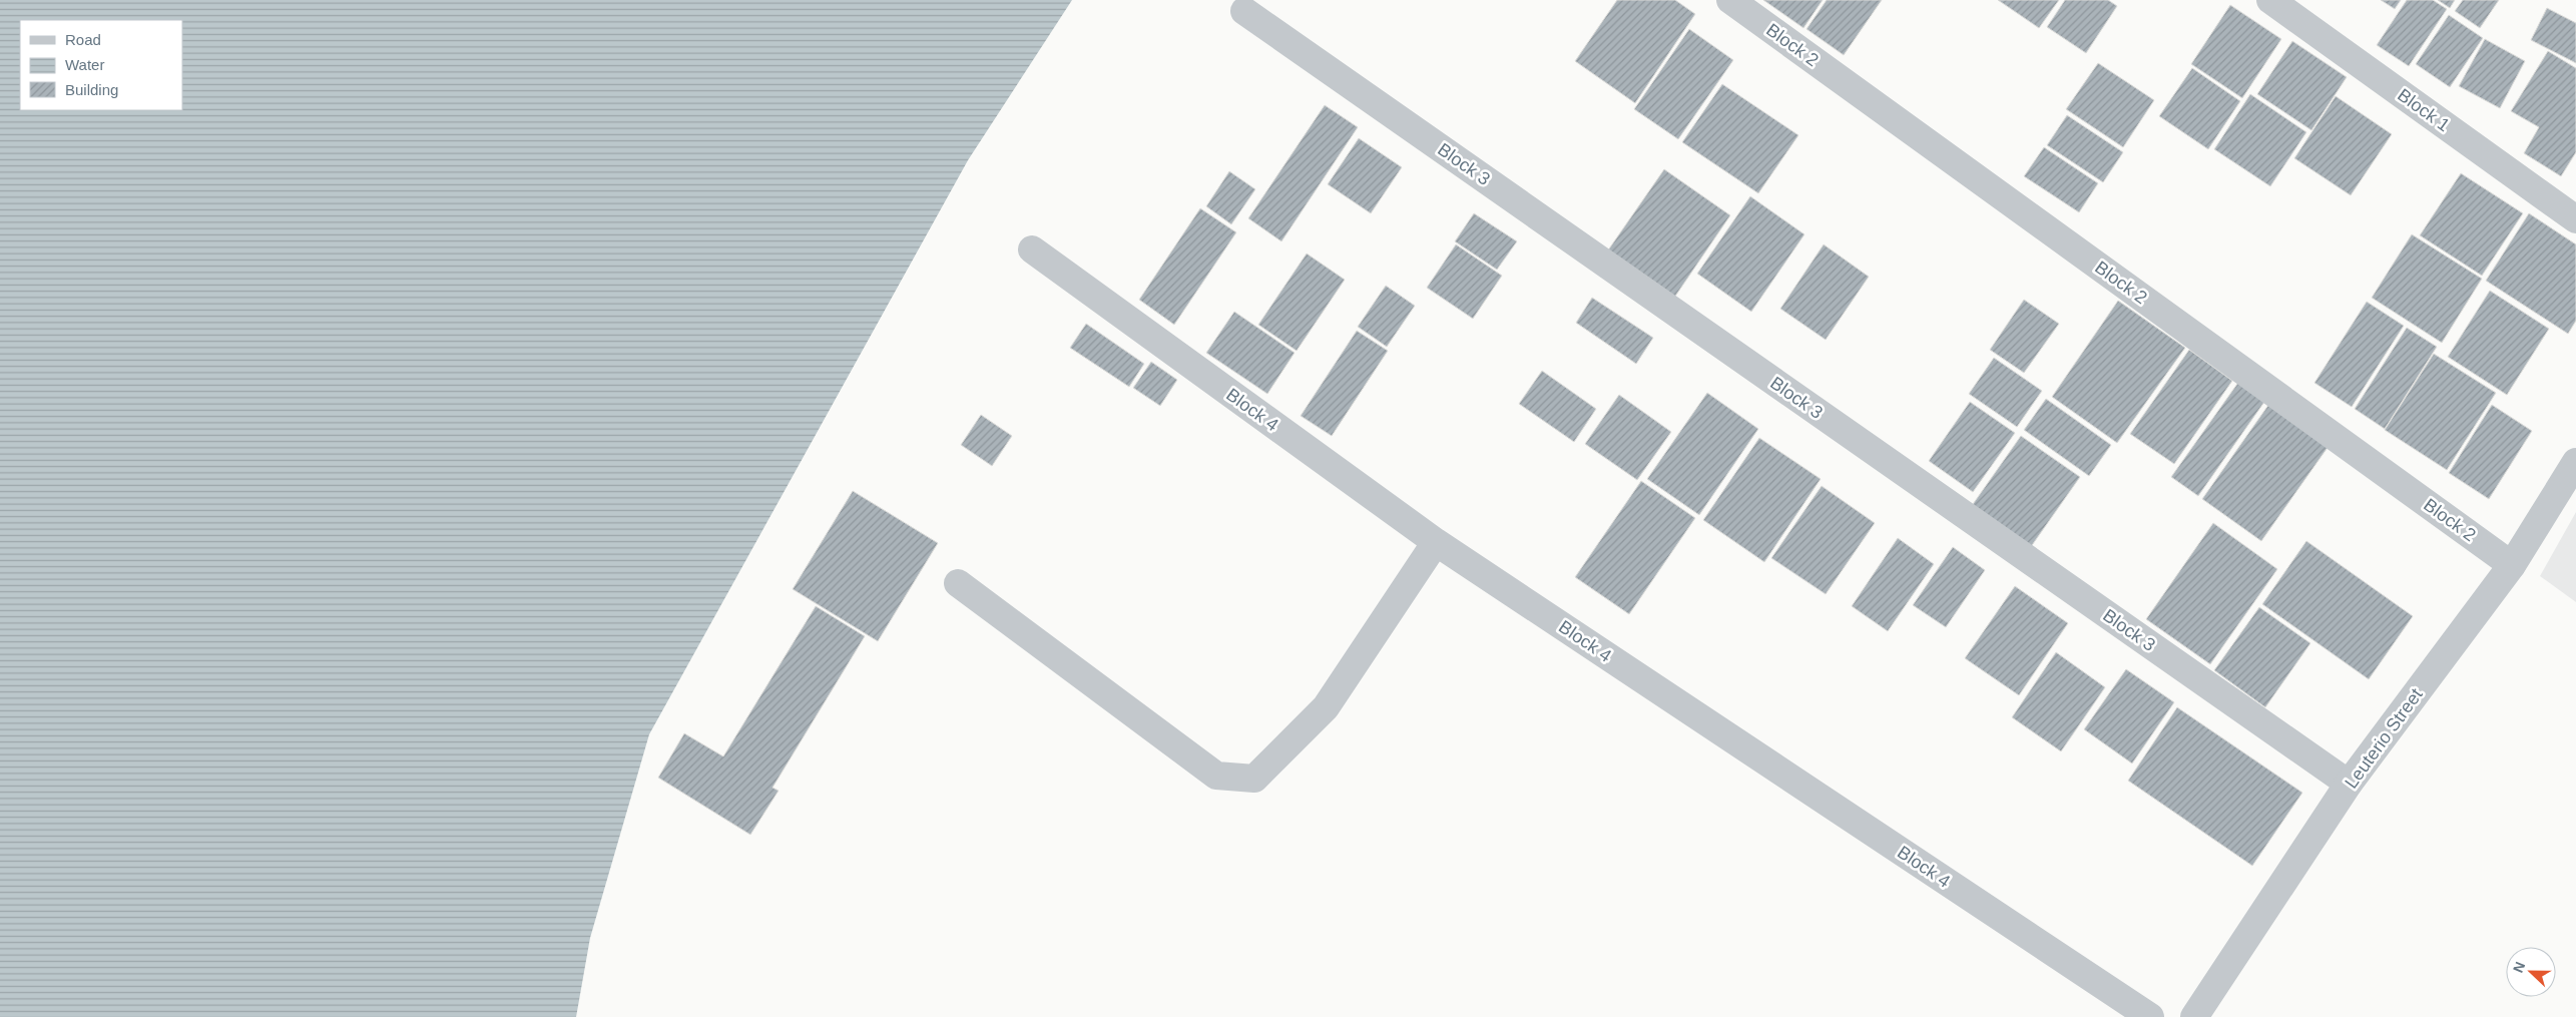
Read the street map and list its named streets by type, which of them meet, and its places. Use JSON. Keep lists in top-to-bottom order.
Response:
{
  "streets": {
    "street": [
      "Block 2",
      "Block 1",
      "Block 3",
      "Block 4",
      "Leuterio Street"
    ]
  },
  "crossings": [
    ["Block 2", "Leuterio Street"],
    ["Block 3", "Leuterio Street"]
  ],
  "legend": ["Road", "Water", "Building"],
  "north": "left"
}
